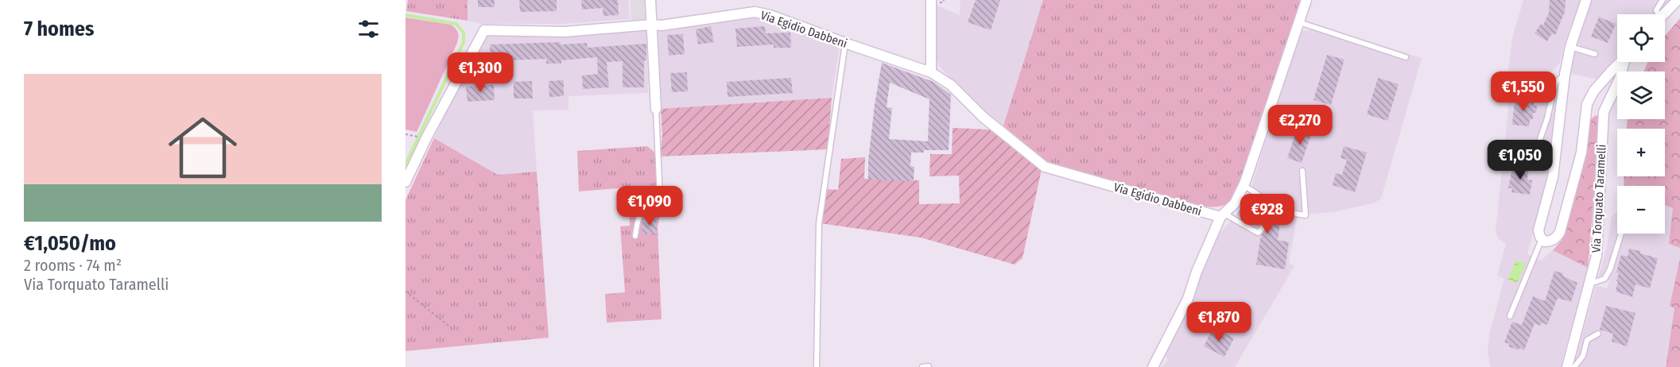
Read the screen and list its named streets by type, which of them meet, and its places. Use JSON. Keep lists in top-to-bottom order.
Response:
{
  "streets": {
    "street": ["Via Egidio Dabbeni", "Via Torquato Taramelli"]
  },
  "page": {
    "heading": "7 homes",
    "map_buttons": ["+", "−"],
    "price": [
      "€1,300",
      "€1,550",
      "€2,270",
      "€1,050",
      "€1,090",
      "€928",
      "€1,870"
    ],
    "list": [
      {
        "name": "€1,050/mo",
        "note": "2 rooms · 74 m² · Via Torquato Taramelli"
      }
    ]
  }
}
